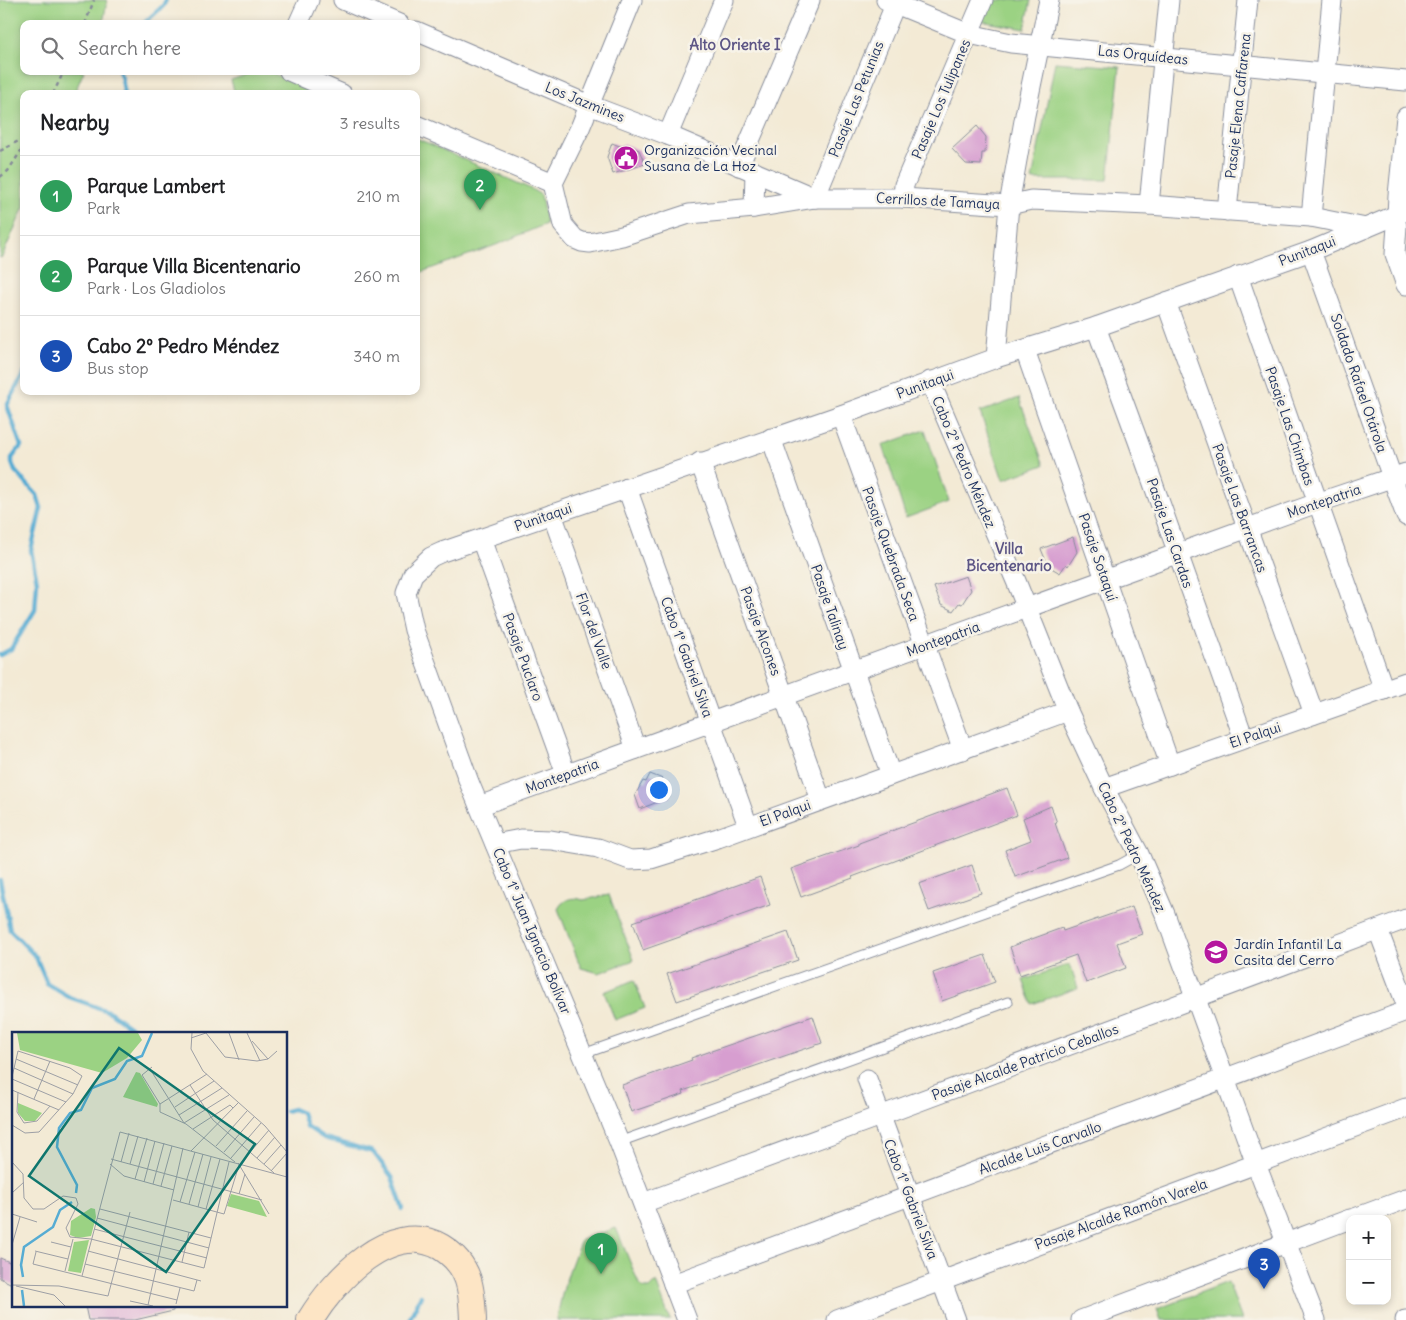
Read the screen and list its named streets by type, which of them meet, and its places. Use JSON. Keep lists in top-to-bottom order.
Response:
{
  "streets": {
    "street": [
      "Las Orquídeas",
      "Pasaje Las Petunias",
      "Pasaje Los Tulipanes",
      "Los Jazmines",
      "Pasaje Elena Caffarena",
      "Cerrillos de Tamaya",
      "Punitaqui",
      "Soldado Rafael Otárola",
      "Pasaje Las Chimbas",
      "Cabo 2° Pedro Méndez",
      "Montepatria",
      "Pasaje Las Barrancas",
      "Pasaje Las Cardas",
      "Pasaje Quebrada Seca",
      "Pasaje Sotaquí",
      "Pasaje Talinay",
      "Flor del Valle",
      "Pasaje Alcones",
      "Pasaje Puclaro",
      "Cabo 1° Gabriel Silva",
      "El Palqui",
      "Cabo 1° Juan Ignacio Bolívar",
      "Pasaje Alcalde Patricio Ceballos",
      "Alcalde Luis Carvallo",
      "Pasaje Alcalde Ramón Varela"
    ]
  },
  "crossings": [
    ["Las Orquídeas", "Pasaje Las Petunias"],
    ["Las Orquídeas", "Pasaje Los Tulipanes"],
    ["Las Orquídeas", "Pasaje Elena Caffarena"],
    ["Pasaje Las Petunias", "Los Jazmines"],
    ["Pasaje Las Petunias", "Cerrillos de Tamaya"],
    ["Pasaje Los Tulipanes", "Cerrillos de Tamaya"],
    ["Los Jazmines", "Cerrillos de Tamaya"],
    ["Pasaje Elena Caffarena", "Cerrillos de Tamaya"],
    ["Cerrillos de Tamaya", "Punitaqui"],
    ["Punitaqui", "Soldado Rafael Otárola"],
    ["Punitaqui", "Pasaje Las Chimbas"],
    ["Punitaqui", "Cabo 2° Pedro Méndez"],
    ["Punitaqui", "Pasaje Las Barrancas"],
    ["Punitaqui", "Pasaje Las Cardas"],
    ["Punitaqui", "Pasaje Quebrada Seca"],
    ["Punitaqui", "Pasaje Sotaquí"],
    ["Punitaqui", "Pasaje Talinay"],
    ["Punitaqui", "Flor del Valle"],
    ["Punitaqui", "Pasaje Alcones"],
    ["Punitaqui", "Pasaje Puclaro"],
    ["Punitaqui", "Cabo 1° Gabriel Silva"],
    ["Punitaqui", "Cabo 1° Juan Ignacio Bolívar"],
    ["Soldado Rafael Otárola", "Montepatria"],
    ["Pasaje Las Chimbas", "Montepatria"],
    ["Pasaje Las Chimbas", "El Palqui"],
    ["Cabo 2° Pedro Méndez", "Montepatria"],
    ["Cabo 2° Pedro Méndez", "El Palqui"],
    ["Cabo 2° Pedro Méndez", "Pasaje Alcalde Patricio Ceballos"],
    ["Cabo 2° Pedro Méndez", "Alcalde Luis Carvallo"],
    ["Cabo 2° Pedro Méndez", "Pasaje Alcalde Ramón Varela"],
    ["Montepatria", "Pasaje Las Barrancas"],
    ["Montepatria", "Pasaje Las Cardas"],
    ["Montepatria", "Pasaje Quebrada Seca"],
    ["Montepatria", "Pasaje Sotaquí"],
    ["Montepatria", "Pasaje Talinay"],
    ["Montepatria", "Flor del Valle"],
    ["Montepatria", "Pasaje Alcones"],
    ["Montepatria", "Pasaje Puclaro"],
    ["Montepatria", "Cabo 1° Gabriel Silva"],
    ["Montepatria", "Cabo 1° Juan Ignacio Bolívar"],
    ["Pasaje Las Barrancas", "El Palqui"],
    ["Pasaje Las Cardas", "El Palqui"],
    ["Pasaje Quebrada Seca", "El Palqui"],
    ["Pasaje Sotaquí", "El Palqui"],
    ["Pasaje Talinay", "El Palqui"],
    ["Pasaje Alcones", "El Palqui"],
    ["Cabo 1° Gabriel Silva", "El Palqui"],
    ["Cabo 1° Gabriel Silva", "Pasaje Alcalde Patricio Ceballos"],
    ["Cabo 1° Gabriel Silva", "Alcalde Luis Carvallo"],
    ["Cabo 1° Gabriel Silva", "Pasaje Alcalde Ramón Varela"],
    ["El Palqui", "Cabo 1° Juan Ignacio Bolívar"],
    ["Cabo 1° Juan Ignacio Bolívar", "Pasaje Alcalde Patricio Ceballos"],
    ["Cabo 1° Juan Ignacio Bolívar", "Alcalde Luis Carvallo"]
  ],
  "districts": ["Alto Oriente I", "Villa Bicentenario"],
  "places": {
    "public building": ["Organización Vecinal Susana de La Hoz"],
    "school or university": ["Jardín Infantil La Casita del Cerro"]
  },
  "page": {
    "search": "Search here",
    "heading": ["Nearby", "3 results"],
    "list": [
      {
        "mark": "1",
        "name": "Parque Lambert",
        "note": "Park",
        "value": "210 m"
      },
      {
        "mark": "2",
        "name": "Parque Villa Bicentenario",
        "note": "Park · Los Gladiolos",
        "value": "260 m"
      },
      {
        "mark": "3",
        "name": "Cabo 2º Pedro Méndez",
        "note": "Bus stop",
        "value": "340 m"
      }
    ],
    "pins": ["2", "1", "3"],
    "map_buttons": ["+", "−"]
  }
}
